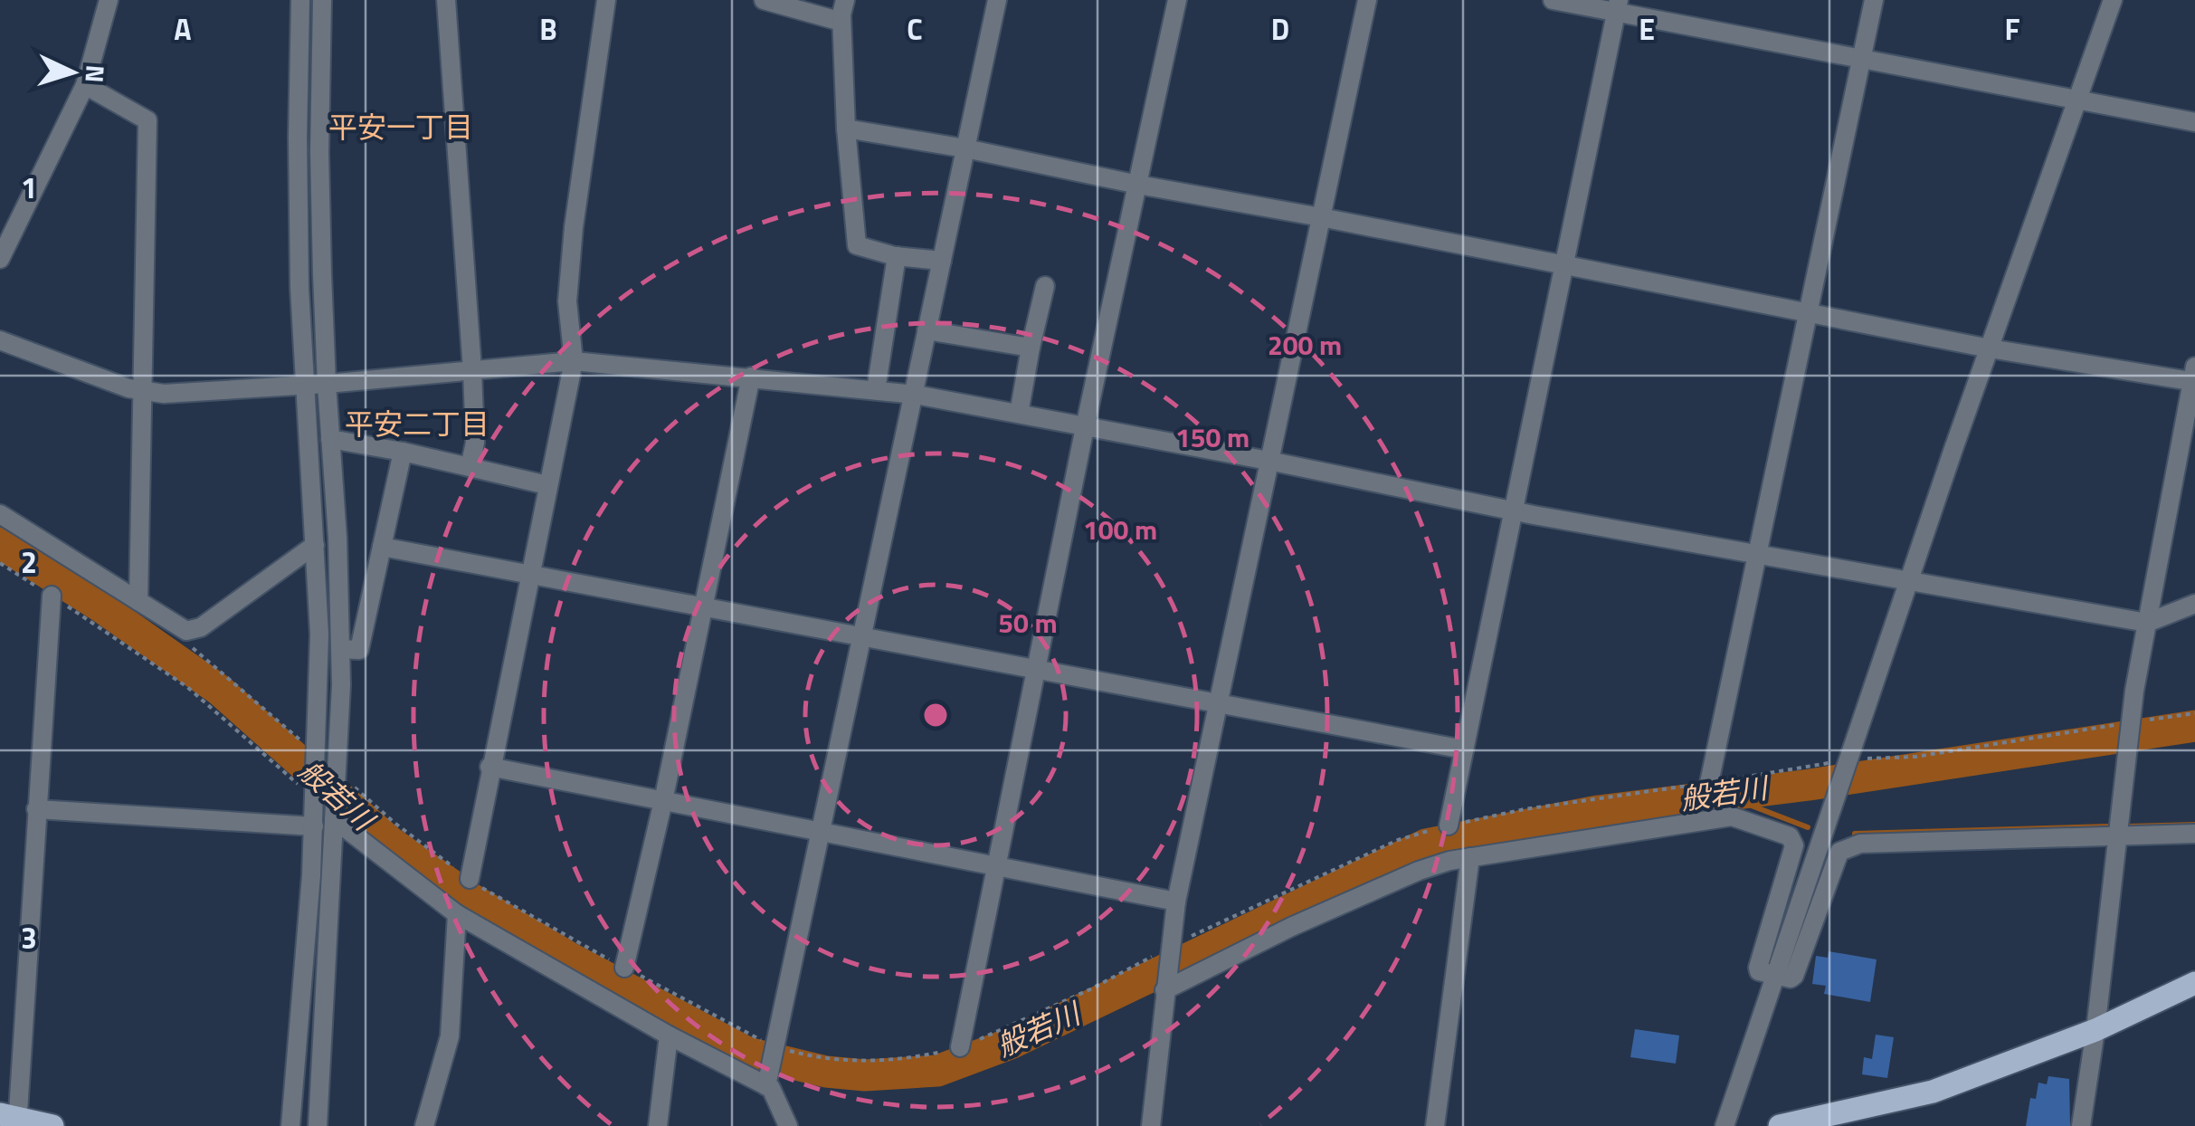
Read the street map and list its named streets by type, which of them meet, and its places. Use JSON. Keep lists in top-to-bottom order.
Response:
{
  "districts": ["平安一丁目", "平安二丁目"],
  "water": ["般若川"],
  "north": "right",
  "grid": {
    "columns": [
      "A",
      "B",
      "C",
      "D",
      "E",
      "F"
    ],
    "rows": ["1", "2", "3"]
  },
  "rings": [
    "200 m",
    "150 m",
    "100 m",
    "50 m"
  ]
}
